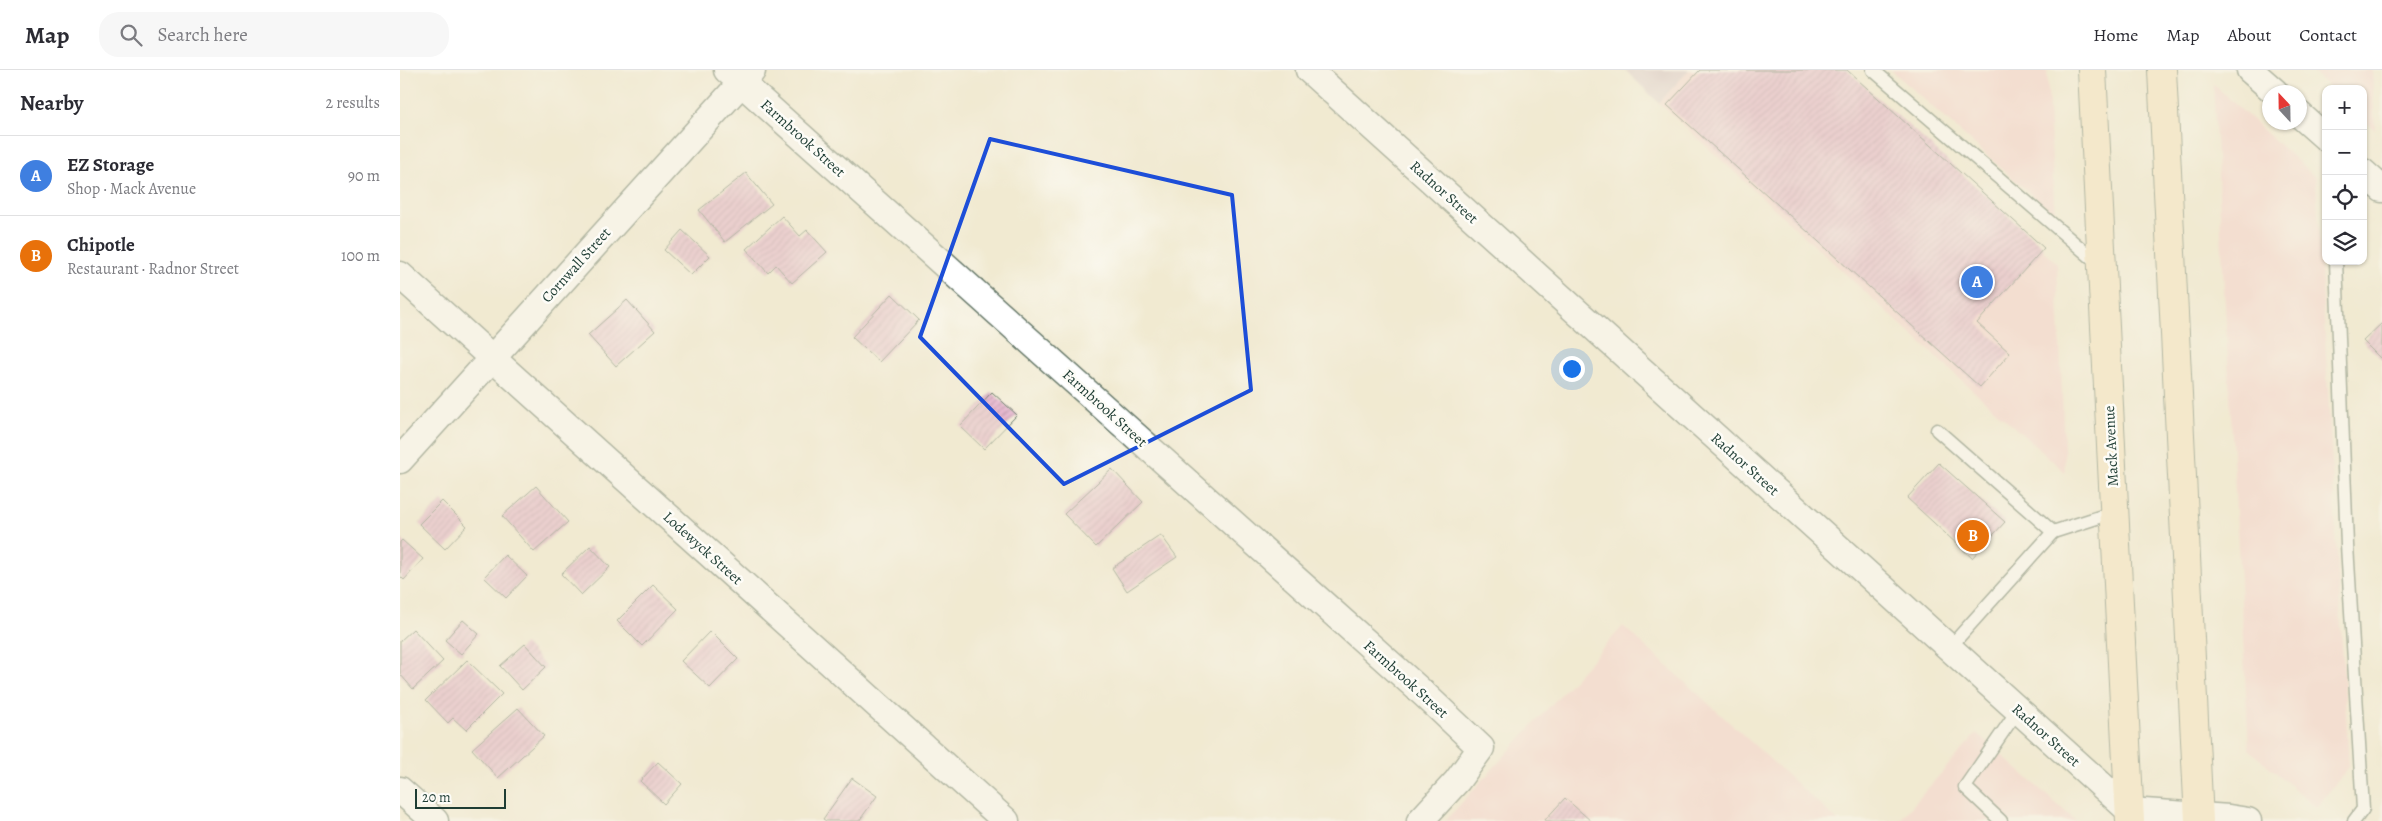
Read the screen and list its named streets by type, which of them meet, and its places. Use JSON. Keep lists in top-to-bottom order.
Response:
{
  "streets": {
    "main road": ["Mack Avenue"],
    "street": [
      "Farmbrook Street",
      "Radnor Street",
      "Cornwall Street",
      "Lodewyck Street"
    ]
  },
  "crossings": [
    ["Farmbrook Street", "Cornwall Street"],
    ["Radnor Street", "Mack Avenue"],
    ["Cornwall Street", "Lodewyck Street"]
  ],
  "scale_bar": "20 m",
  "north": "top",
  "page": {
    "header": "Map",
    "search": "Search here",
    "nav": [
      "Home",
      "Map",
      "About",
      "Contact"
    ],
    "heading": ["Nearby", "2 results"],
    "map_buttons": ["+", "−"],
    "list": [
      {
        "mark": "A",
        "name": "EZ Storage",
        "note": "Shop · Mack Avenue",
        "value": "90 m"
      },
      {
        "mark": "B",
        "name": "Chipotle",
        "note": "Restaurant · Radnor Street",
        "value": "100 m"
      }
    ],
    "pins": ["A", "B"],
    "scale": "20 m"
  }
}
